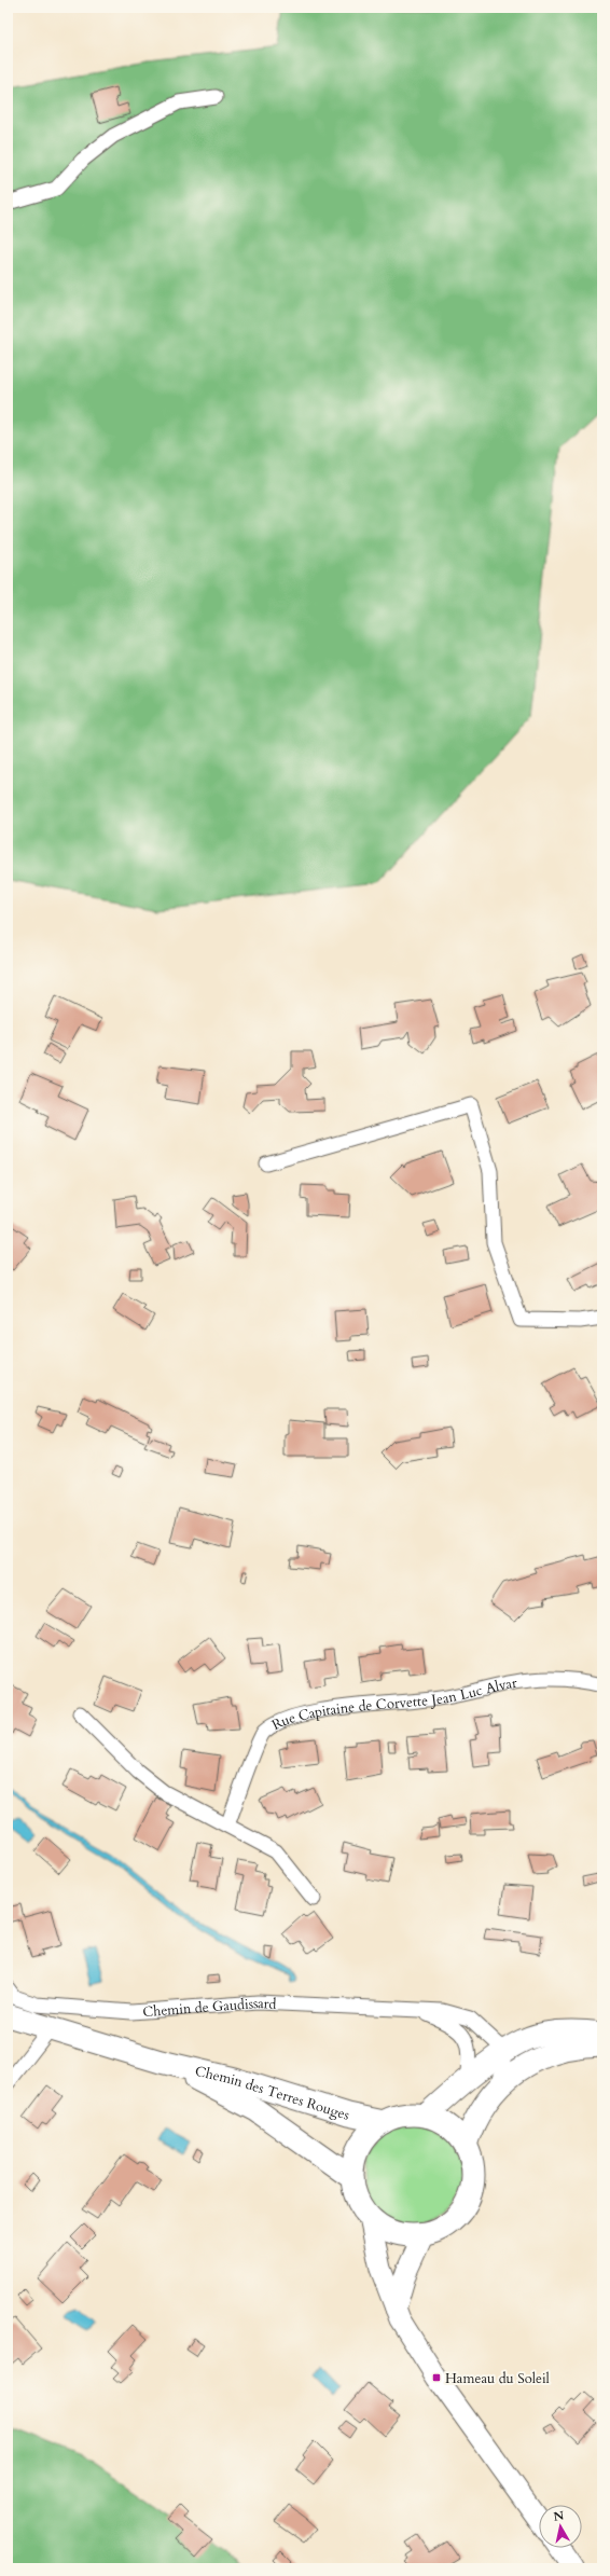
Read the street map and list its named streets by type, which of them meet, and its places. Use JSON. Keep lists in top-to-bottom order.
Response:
{
  "streets": {
    "main road": ["Chemin des Terres Rouges"],
    "street": ["Rue Capitaine de Corvette Jean Luc Alvar", "Chemin de Gaudissard"]
  },
  "places": {
    "transit": ["Hameau du Soleil"]
  },
  "north": "top"
}
